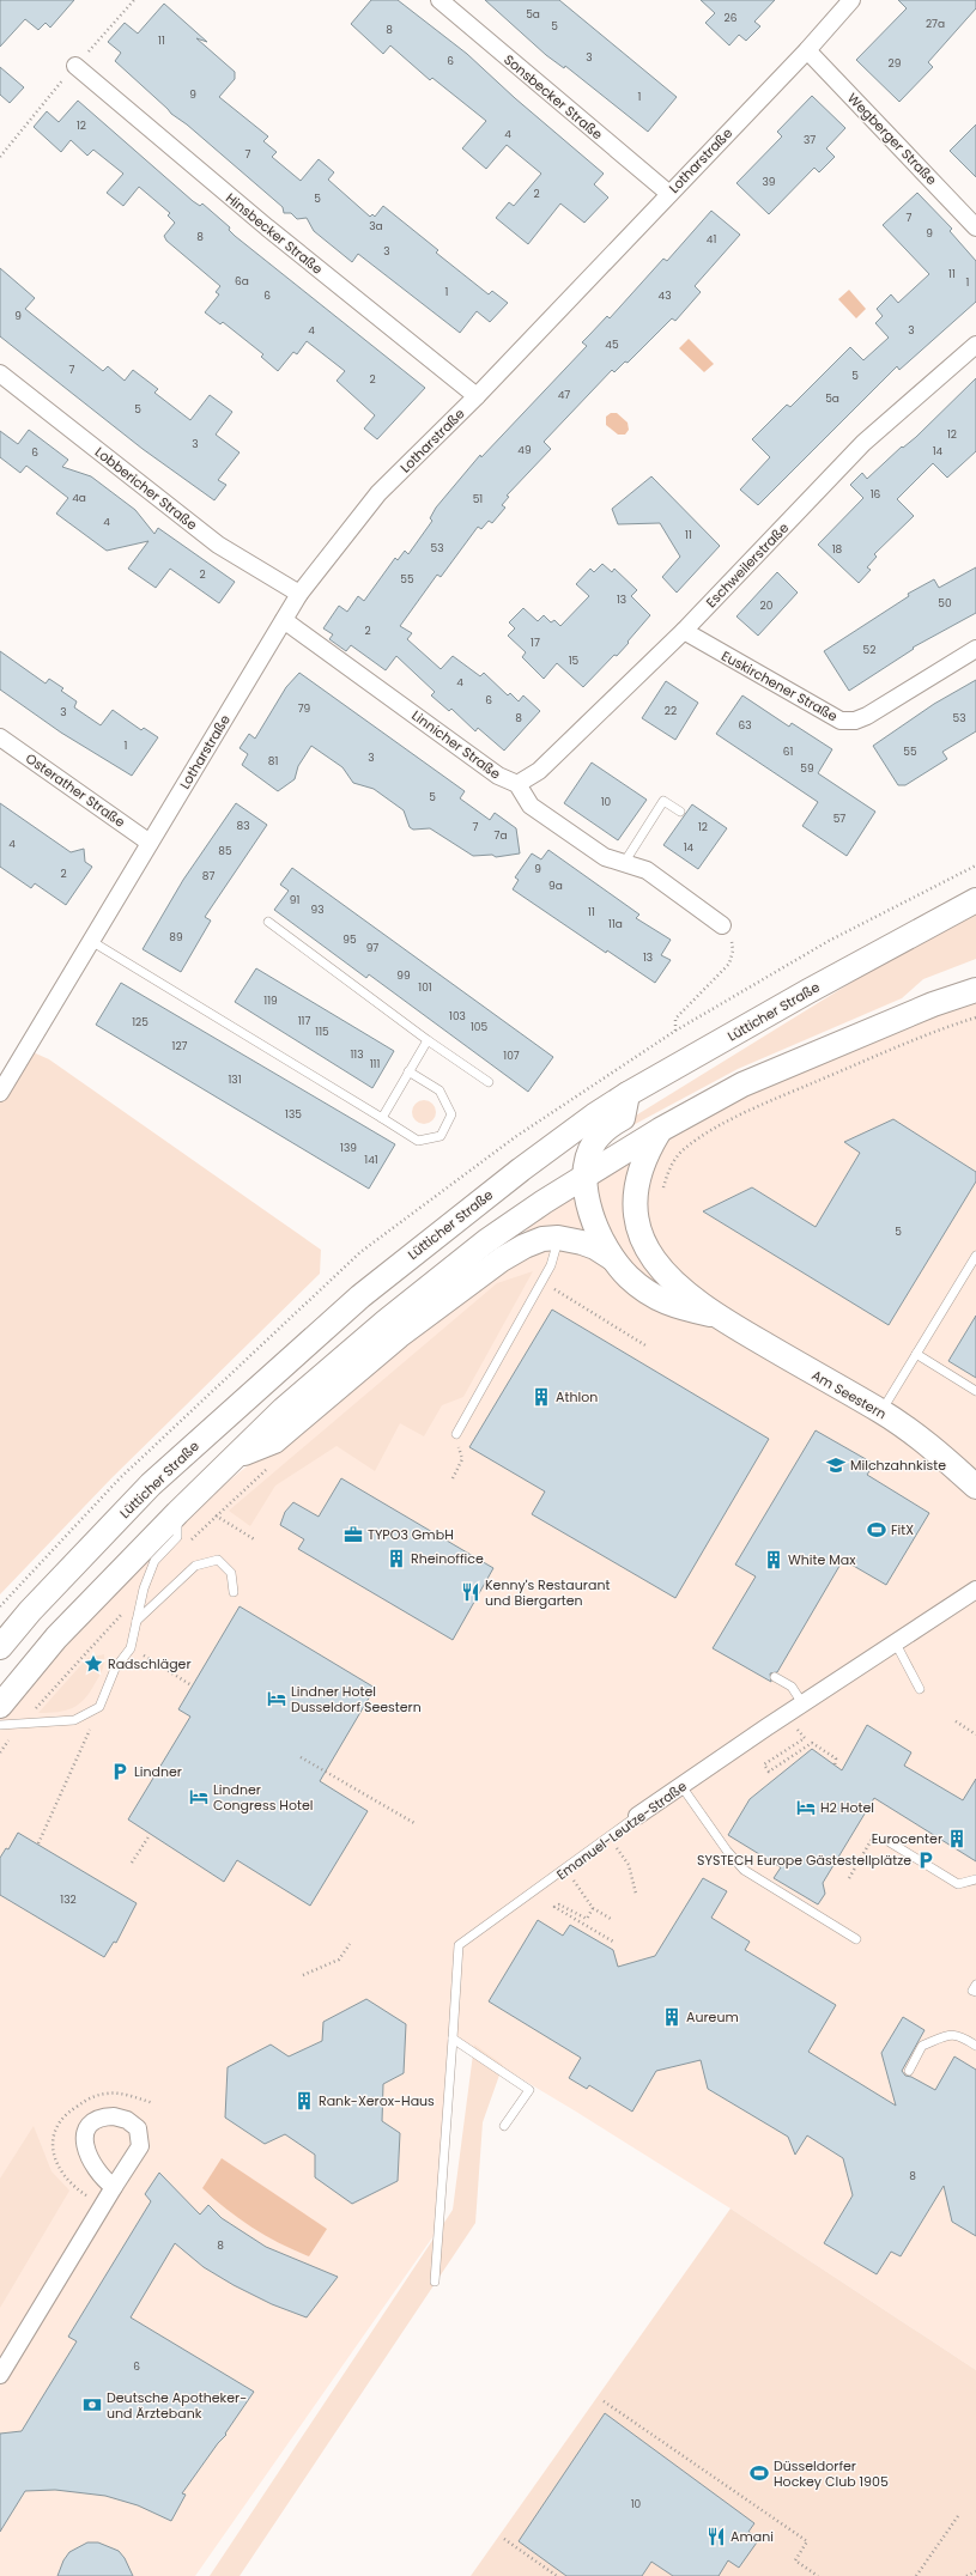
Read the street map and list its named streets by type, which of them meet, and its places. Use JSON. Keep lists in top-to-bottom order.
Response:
{
  "streets": {
    "main road": ["Lütticher Straße", "Am Seestern"],
    "street": [
      "Sonsbecker Straße",
      "Wegberger Straße",
      "Lotharstraße",
      "Hinsbecker Straße",
      "Lobbericher Straße",
      "Eschweilerstraße",
      "Euskirchener Straße",
      "Linnicher Straße",
      "Osterather Straße",
      "Emanuel-Leutze-Straße"
    ]
  },
  "crossings": [
    ["Sonsbecker Straße", "Lotharstraße"],
    ["Wegberger Straße", "Lotharstraße"],
    ["Lotharstraße", "Hinsbecker Straße"],
    ["Lotharstraße", "Lobbericher Straße"],
    ["Lotharstraße", "Linnicher Straße"],
    ["Lotharstraße", "Osterather Straße"],
    ["Eschweilerstraße", "Euskirchener Straße"],
    ["Eschweilerstraße", "Linnicher Straße"]
  ],
  "places": {
    "building": [
      "Athlon",
      "Rheinoffice",
      "White Max",
      "Eurocenter",
      "Aureum",
      "Rank-Xerox-Haus"
    ],
    "school or university": ["Milchzahnkiste"],
    "sports": ["FitX", "Düsseldorfer Hockey Club 1905"],
    "office": ["TYPO3 GmbH"],
    "restaurant": ["Kenny's Restaurant und Biergarten", "Amani"],
    "place": ["Radschläger"],
    "hotel": ["Lindner Hotel Dusseldorf Seestern", "Lindner Congress Hotel", "H2 Hotel"],
    "parking": ["Lindner", "SYSTECH Europe Gästestellplätze"],
    "bank": ["Deutsche Apotheker- und Ärztebank"]
  },
  "house_numbers": [
    "5a",
    "26",
    "27a",
    "5",
    "8",
    "11",
    "3",
    "6",
    "29",
    "9",
    "1",
    "12",
    "4",
    "37",
    "7",
    "39",
    "2",
    "5",
    "7",
    "3a",
    "9",
    "8",
    "41",
    "3",
    "11",
    "6a",
    "1",
    "1",
    "6",
    "43",
    "9",
    "4",
    "3",
    "45",
    "7",
    "5",
    "2",
    "47",
    "5a",
    "5",
    "12",
    "3",
    "49",
    "14",
    "6",
    "16",
    "4a",
    "51",
    "4",
    "11",
    "53",
    "18",
    "2",
    "55",
    "13",
    "50",
    "20",
    "2",
    "17",
    "52",
    "15",
    "4",
    "6",
    "79",
    "22",
    "3",
    "8",
    "53",
    "63",
    "1",
    "61",
    "55",
    "3",
    "81",
    "59",
    "5",
    "10",
    "57",
    "83",
    "7",
    "12",
    "7a",
    "4",
    "14",
    "85",
    "9",
    "2",
    "87",
    "9a",
    "91",
    "93",
    "11",
    "11a",
    "89",
    "95",
    "97",
    "13",
    "99",
    "101",
    "119",
    "103",
    "117",
    "125",
    "105",
    "115",
    "127",
    "113",
    "107",
    "111",
    "131",
    "135",
    "139",
    "141",
    "5",
    "132",
    "8",
    "8",
    "6",
    "10"
  ]
}
